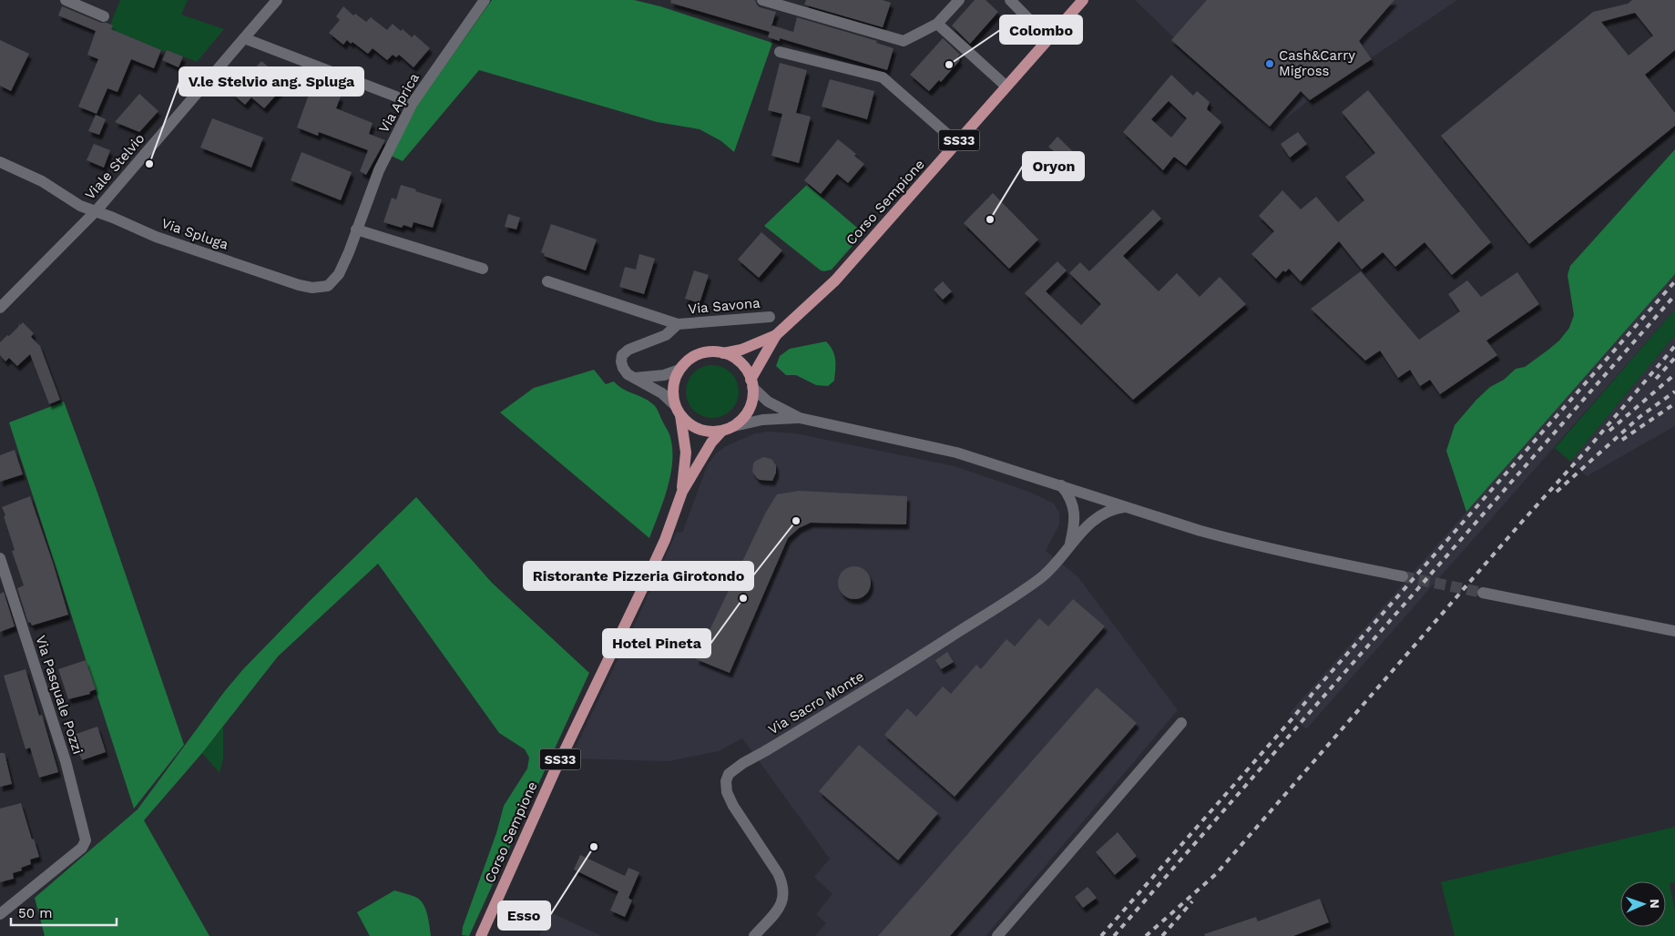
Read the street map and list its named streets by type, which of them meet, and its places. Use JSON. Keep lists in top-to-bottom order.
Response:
{
  "streets": {
    "main road": ["SS33", "Corso Sempione"],
    "street": [
      "Via Aprica",
      "Viale Stelvio",
      "Via Spluga",
      "Via Savona",
      "Via Pasquale Pozzi",
      "Via Sacro Monte"
    ]
  },
  "crossings": [
    ["Via Aprica", "Via Spluga"],
    ["Viale Stelvio", "Via Spluga"]
  ],
  "places": [
    "Cash&Carry Migross",
    "Colombo",
    "V.le Stelvio ang. Spluga",
    "Oryon",
    "Ristorante Pizzeria Girotondo",
    "Hotel Pineta",
    "Esso"
  ],
  "scale_bar": "50 m",
  "north": "right"
}
